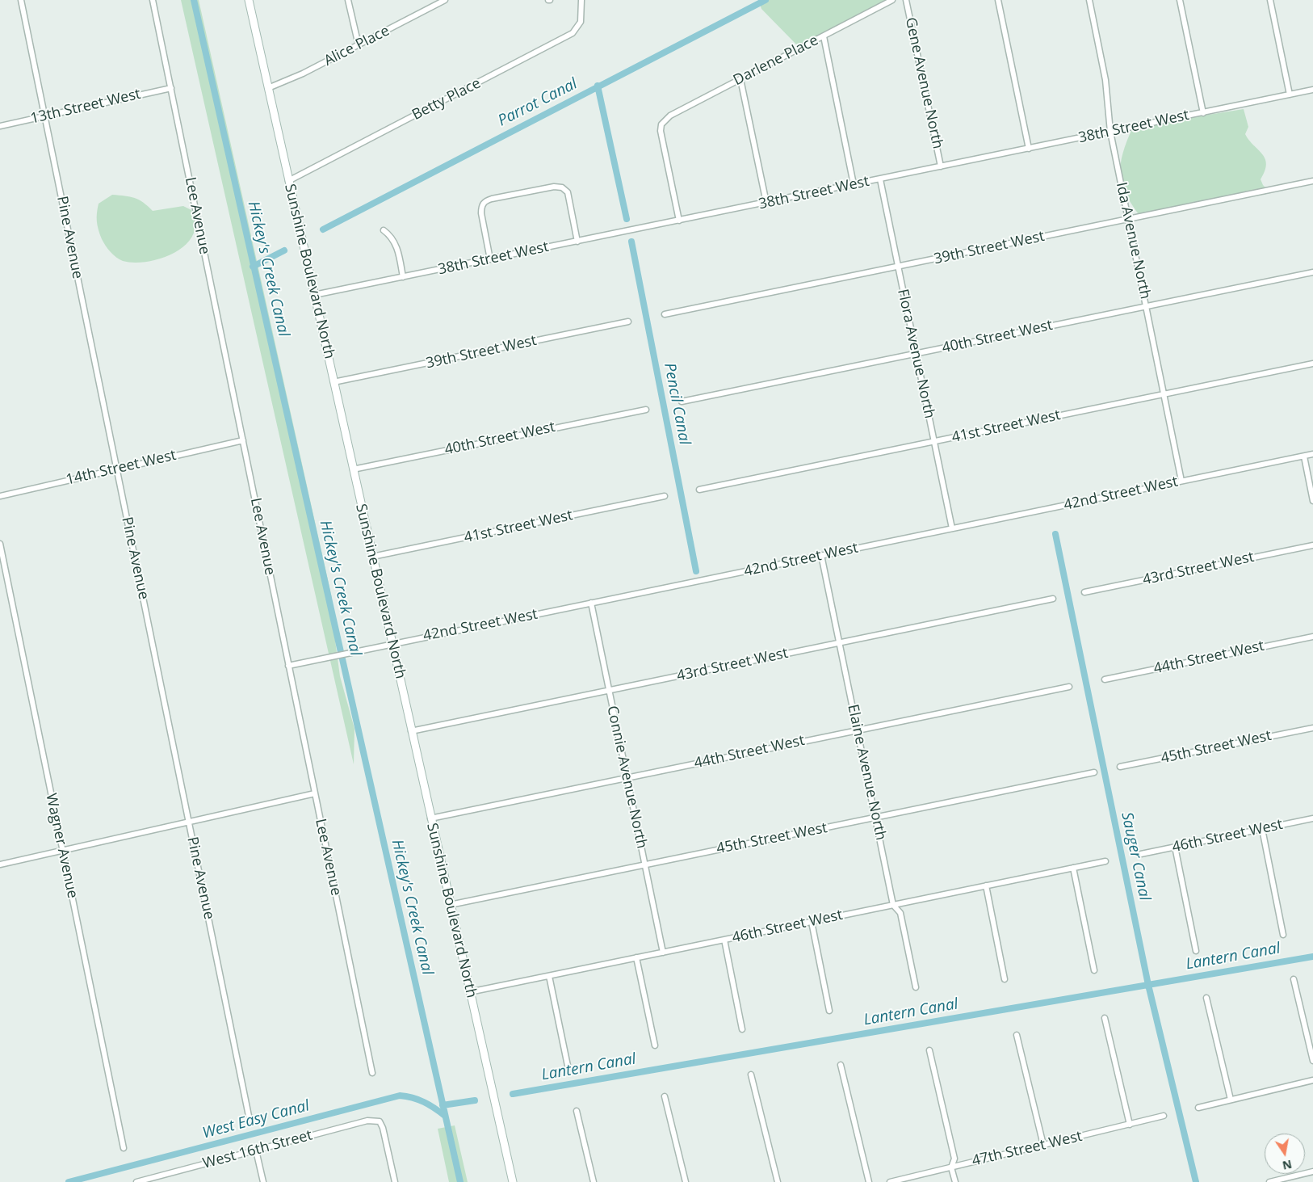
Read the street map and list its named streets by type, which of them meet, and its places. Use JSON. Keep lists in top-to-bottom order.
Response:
{
  "streets": {
    "street": [
      "Alice Place",
      "Darlene Place",
      "Gene Avenue North",
      "Betty Place",
      "13th Street West",
      "38th Street West",
      "Lee Avenue",
      "Pine Avenue",
      "Ida Avenue North",
      "39th Street West",
      "Sunshine Boulevard North",
      "40th Street West",
      "Flora Avenue North",
      "41st Street West",
      "14th Street West",
      "42nd Street West",
      "43rd Street West",
      "44th Street West",
      "45th Street West",
      "Elaine Avenue North",
      "Connie Avenue North",
      "46th Street West",
      "Wagner Avenue",
      "47th Street West",
      "West 16th Street"
    ]
  },
  "crossings": [
    ["Alice Place", "Sunshine Boulevard North"],
    ["Darlene Place", "38th Street West"],
    ["Gene Avenue North", "38th Street West"],
    ["Betty Place", "Sunshine Boulevard North"],
    ["13th Street West", "Lee Avenue"],
    ["13th Street West", "Pine Avenue"],
    ["38th Street West", "Ida Avenue North"],
    ["38th Street West", "Sunshine Boulevard North"],
    ["38th Street West", "Flora Avenue North"],
    ["Lee Avenue", "14th Street West"],
    ["Lee Avenue", "42nd Street West"],
    ["Pine Avenue", "14th Street West"],
    ["Ida Avenue North", "39th Street West"],
    ["Ida Avenue North", "40th Street West"],
    ["Ida Avenue North", "41st Street West"],
    ["Ida Avenue North", "42nd Street West"],
    ["39th Street West", "Sunshine Boulevard North"],
    ["39th Street West", "Flora Avenue North"],
    ["Sunshine Boulevard North", "40th Street West"],
    ["Sunshine Boulevard North", "41st Street West"],
    ["Sunshine Boulevard North", "42nd Street West"],
    ["Sunshine Boulevard North", "43rd Street West"],
    ["Sunshine Boulevard North", "44th Street West"],
    ["Sunshine Boulevard North", "45th Street West"],
    ["Sunshine Boulevard North", "46th Street West"],
    ["40th Street West", "Flora Avenue North"],
    ["Flora Avenue North", "41st Street West"],
    ["Flora Avenue North", "42nd Street West"],
    ["42nd Street West", "Elaine Avenue North"],
    ["42nd Street West", "Connie Avenue North"],
    ["43rd Street West", "Elaine Avenue North"],
    ["43rd Street West", "Connie Avenue North"],
    ["44th Street West", "Elaine Avenue North"],
    ["44th Street West", "Connie Avenue North"],
    ["45th Street West", "Elaine Avenue North"],
    ["45th Street West", "Connie Avenue North"],
    ["Elaine Avenue North", "46th Street West"],
    ["Connie Avenue North", "46th Street West"]
  ],
  "water": [
    "Parrot Canal",
    "Hickey's Creek Canal",
    "Pencil Canal",
    "Sauger Canal",
    "Lantern Canal",
    "West Easy Canal"
  ],
  "north": "bottom"
}
